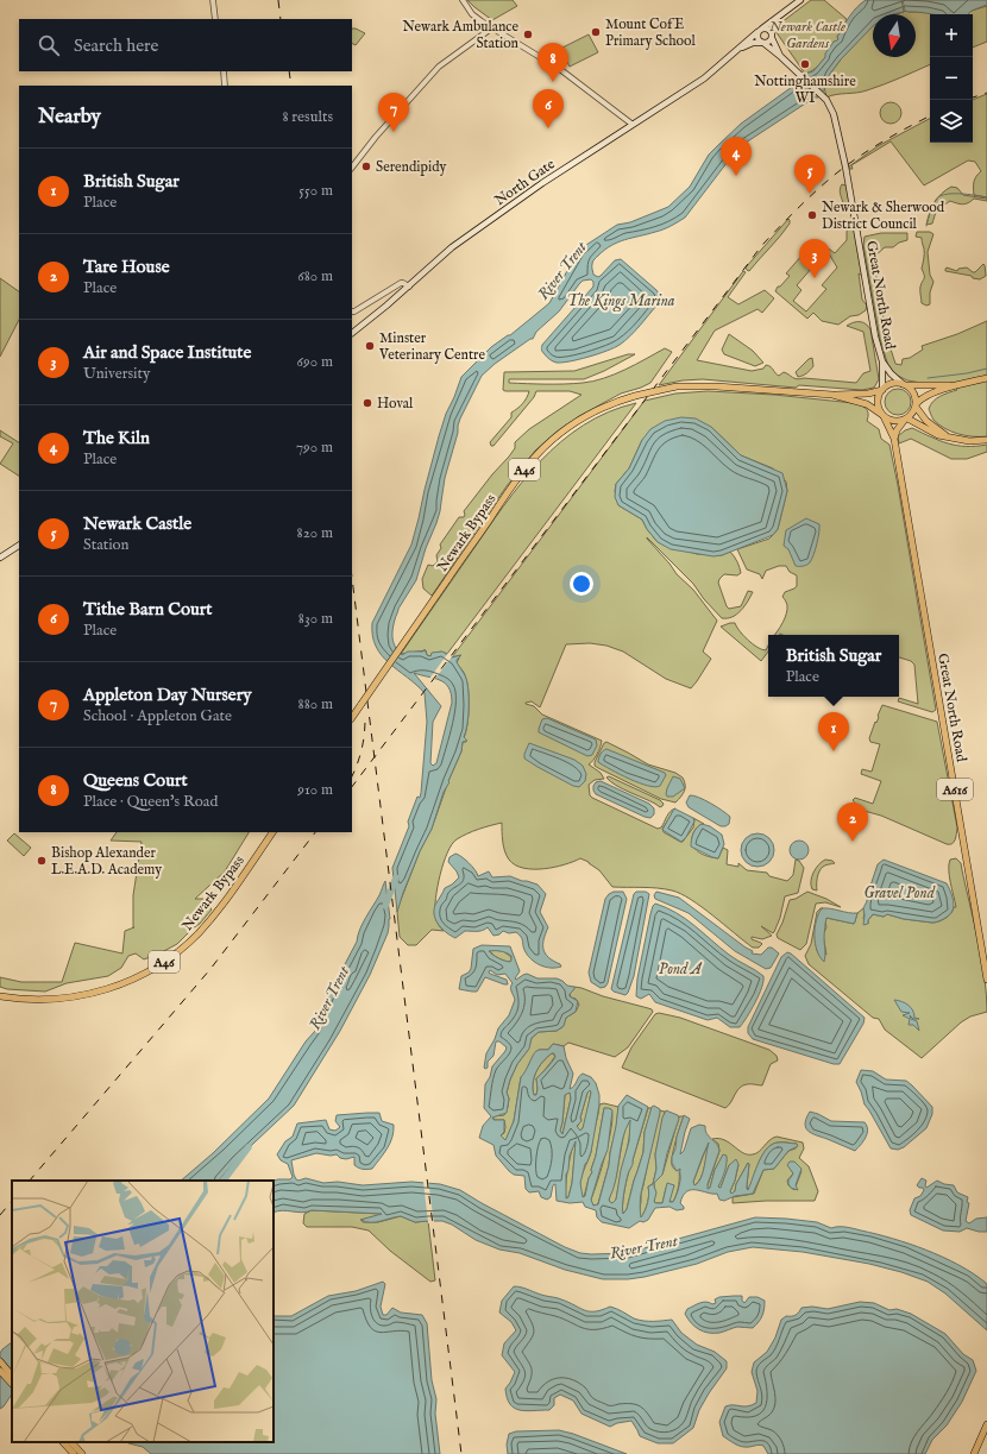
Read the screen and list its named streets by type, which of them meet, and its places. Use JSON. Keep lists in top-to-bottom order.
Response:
{
  "streets": {
    "main road": [
      "North Gate",
      "Great North Road",
      "A46",
      "Newark Bypass",
      "A616"
    ]
  },
  "crossings": [
    ["Great North Road", "Newark Bypass"]
  ],
  "water": [
    "River Trent",
    "The Kings Marina",
    "Gravel Pond",
    "Pond A"
  ],
  "parks": ["Newark Castle Gardens"],
  "places": [
    "Mount CofE Primary School",
    "Newark Ambulance Station",
    "Nottinghamshire WI",
    "Serendipidy",
    "Newark & Sherwood District Council",
    "Minster Veterinary Centre",
    "Hoval",
    "Bishop Alexander L.E.A.D. Academy"
  ],
  "north": "bottom",
  "page": {
    "map_buttons": ["+", "−"],
    "search": "Search here",
    "pins": [
      "8",
      "6",
      "7",
      "4",
      "5",
      "3",
      "1",
      "2"
    ],
    "heading": ["Nearby", "8 results"],
    "list": [
      {
        "mark": "1",
        "name": "British Sugar",
        "note": "Place",
        "value": "550 m"
      },
      {
        "mark": "2",
        "name": "Tare House",
        "note": "Place",
        "value": "680 m"
      },
      {
        "mark": "3",
        "name": "Air and Space Institute",
        "note": "University",
        "value": "690 m"
      },
      {
        "mark": "4",
        "name": "The Kiln",
        "note": "Place",
        "value": "790 m"
      },
      {
        "mark": "5",
        "name": "Newark Castle",
        "note": "Station",
        "value": "820 m"
      },
      {
        "mark": "6",
        "name": "Tithe Barn Court",
        "note": "Place",
        "value": "830 m"
      },
      {
        "mark": "7",
        "name": "Appleton Day Nursery",
        "note": "School · Appleton Gate",
        "value": "880 m"
      },
      {
        "mark": "8",
        "name": "Queens Court",
        "note": "Place · Queen's Road",
        "value": "910 m"
      }
    ],
    "popup": ["British Sugar", "Place"]
  }
}
